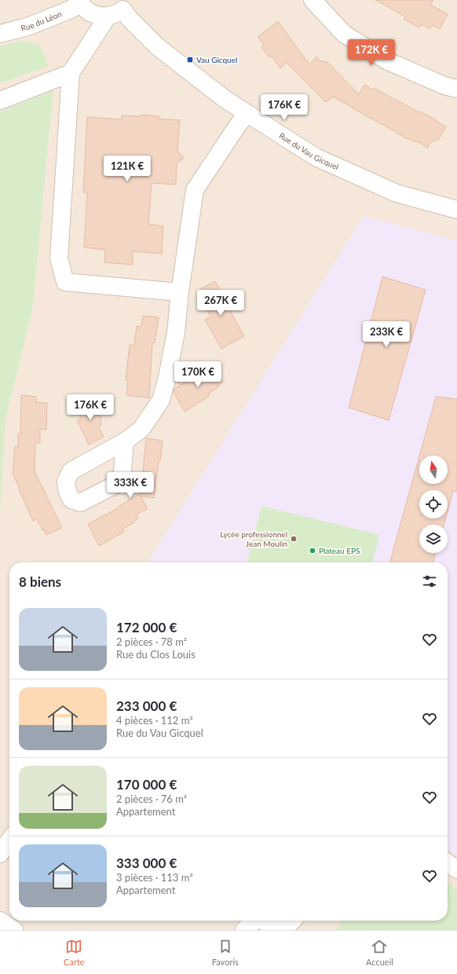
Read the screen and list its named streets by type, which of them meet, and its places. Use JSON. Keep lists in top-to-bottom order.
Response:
{
  "streets": {
    "street": ["Rue du Léon", "Rue du Vau Gicquel"]
  },
  "places": {
    "transit": ["Vau Gicquel"],
    "other": ["Lycée professionnel Jean Moulin", "Plateau EPS"]
  },
  "north": "top",
  "page": {
    "price": [
      "172K €",
      "176K €",
      "121K €",
      "267K €",
      "233K €",
      "170K €",
      "176K €",
      "333K €"
    ],
    "heading": "8 biens",
    "list": [
      {
        "name": "172 000 €",
        "note": "2 pièces · 78 m² · Rue du Clos Louis"
      },
      {
        "name": "233 000 €",
        "note": "4 pièces · 112 m² · Rue du Vau Gicquel"
      },
      {
        "name": "170 000 €",
        "note": "2 pièces · 76 m² · Appartement"
      },
      {
        "name": "333 000 €",
        "note": "3 pièces · 113 m² · Appartement"
      }
    ],
    "tabs": ["Carte", "Favoris", "Accueil"]
  }
}
